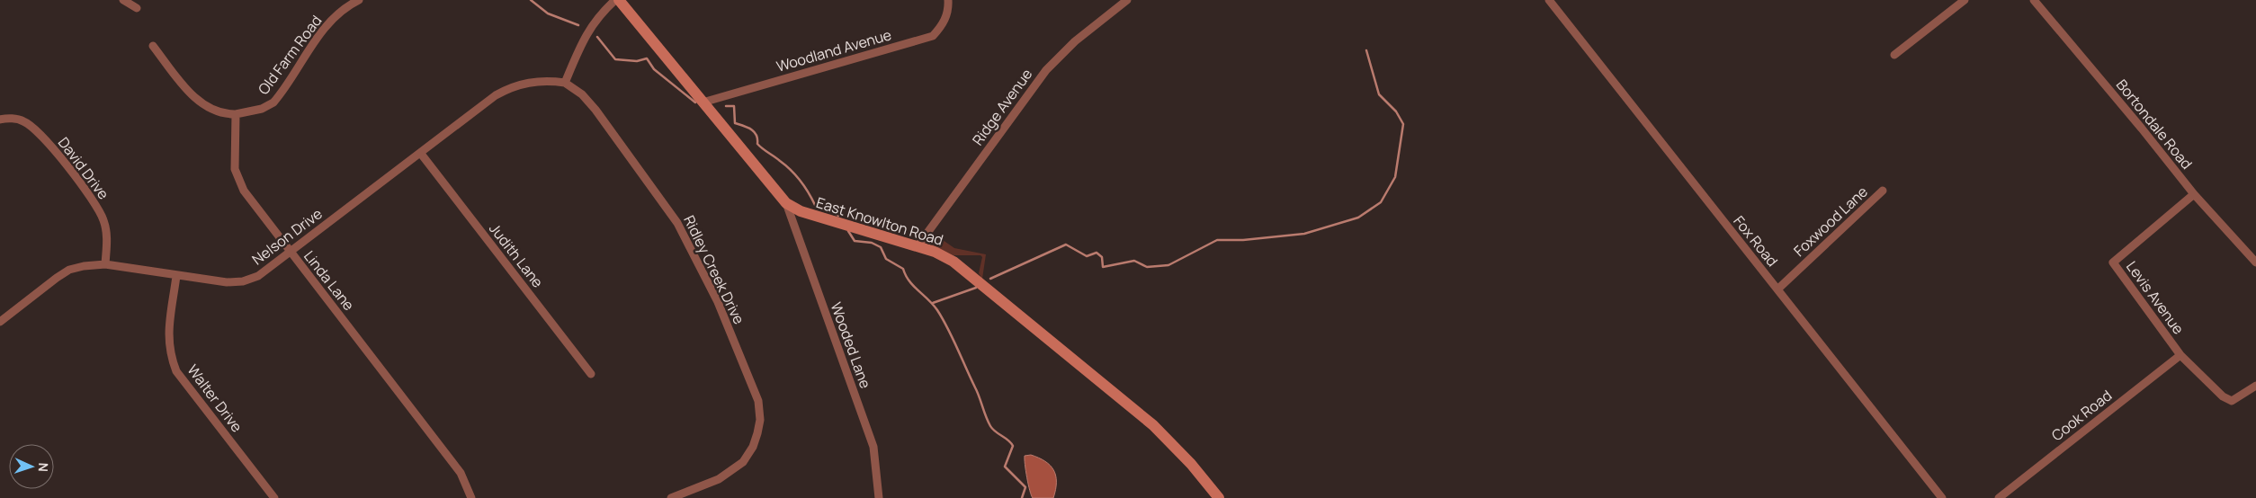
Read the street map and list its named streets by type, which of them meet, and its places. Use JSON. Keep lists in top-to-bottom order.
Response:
{
  "streets": {
    "main road": ["East Knowlton Road"],
    "street": [
      "Woodland Avenue",
      "Old Farm Road",
      "Ridge Avenue",
      "Bortondale Road",
      "David Drive",
      "Foxwood Lane",
      "Nelson Drive",
      "Fox Road",
      "Judith Lane",
      "Ridley Creek Drive",
      "Linda Lane",
      "Levis Avenue",
      "Wooded Lane",
      "Walter Drive",
      "Cook Road"
    ]
  },
  "crossings": [
    ["Woodland Avenue", "East Knowlton Road"],
    ["Old Farm Road", "Linda Lane"],
    ["Ridge Avenue", "East Knowlton Road"],
    ["Bortondale Road", "Levis Avenue"],
    ["David Drive", "Nelson Drive"],
    ["East Knowlton Road", "Wooded Lane"],
    ["Foxwood Lane", "Fox Road"],
    ["Nelson Drive", "Judith Lane"],
    ["Nelson Drive", "Ridley Creek Drive"],
    ["Nelson Drive", "Linda Lane"],
    ["Nelson Drive", "Walter Drive"],
    ["Levis Avenue", "Cook Road"]
  ],
  "north": "right"
}
